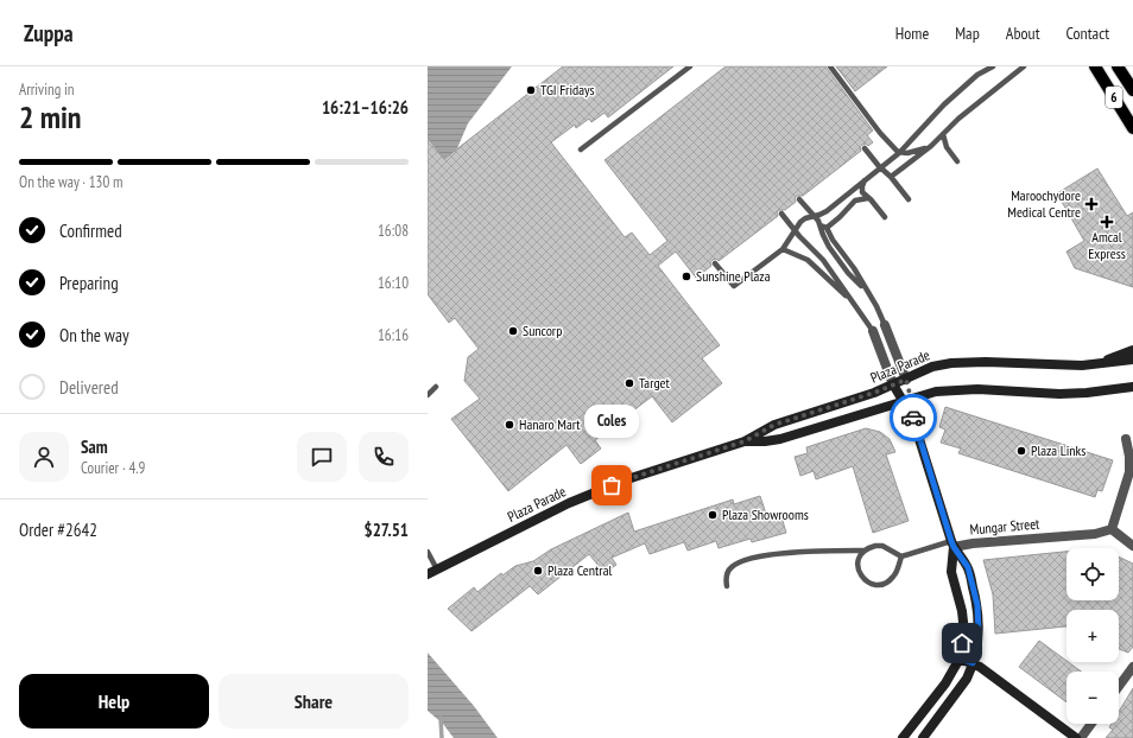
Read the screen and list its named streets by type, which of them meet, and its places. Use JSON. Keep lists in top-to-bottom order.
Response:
{
  "streets": {
    "main road": ["6", "Plaza Parade", "Mungar Street"]
  },
  "crossings": [
    ["Plaza Parade", "Mungar Street"]
  ],
  "places": {
    "other": [
      "TGI Fridays",
      "Sunshine Plaza",
      "Suncorp",
      "Target",
      "Hanaro Mart",
      "Plaza Links",
      "Coles",
      "Plaza Showrooms",
      "Plaza Central"
    ],
    "health": ["Maroochydore Medical Centre", "Amcal Express"]
  },
  "page": {
    "header": "Zuppa",
    "nav": [
      "Home",
      "Map",
      "About",
      "Contact"
    ],
    "heading": ["2 min", "Arriving in", "16:21–16:26"],
    "panel": [
      "Sam",
      "Courier · 4.9",
      "Order #2642",
      "$27.51"
    ],
    "bar": "On the way · 130 m",
    "list": [
      ["Confirmed", "16:08"],
      ["Preparing", "16:10"],
      ["On the way", "16:16"],
      "Delivered"
    ],
    "bubble": "Coles",
    "map_buttons": ["+", "−"],
    "buttons": ["Help", "Share"]
  }
}
